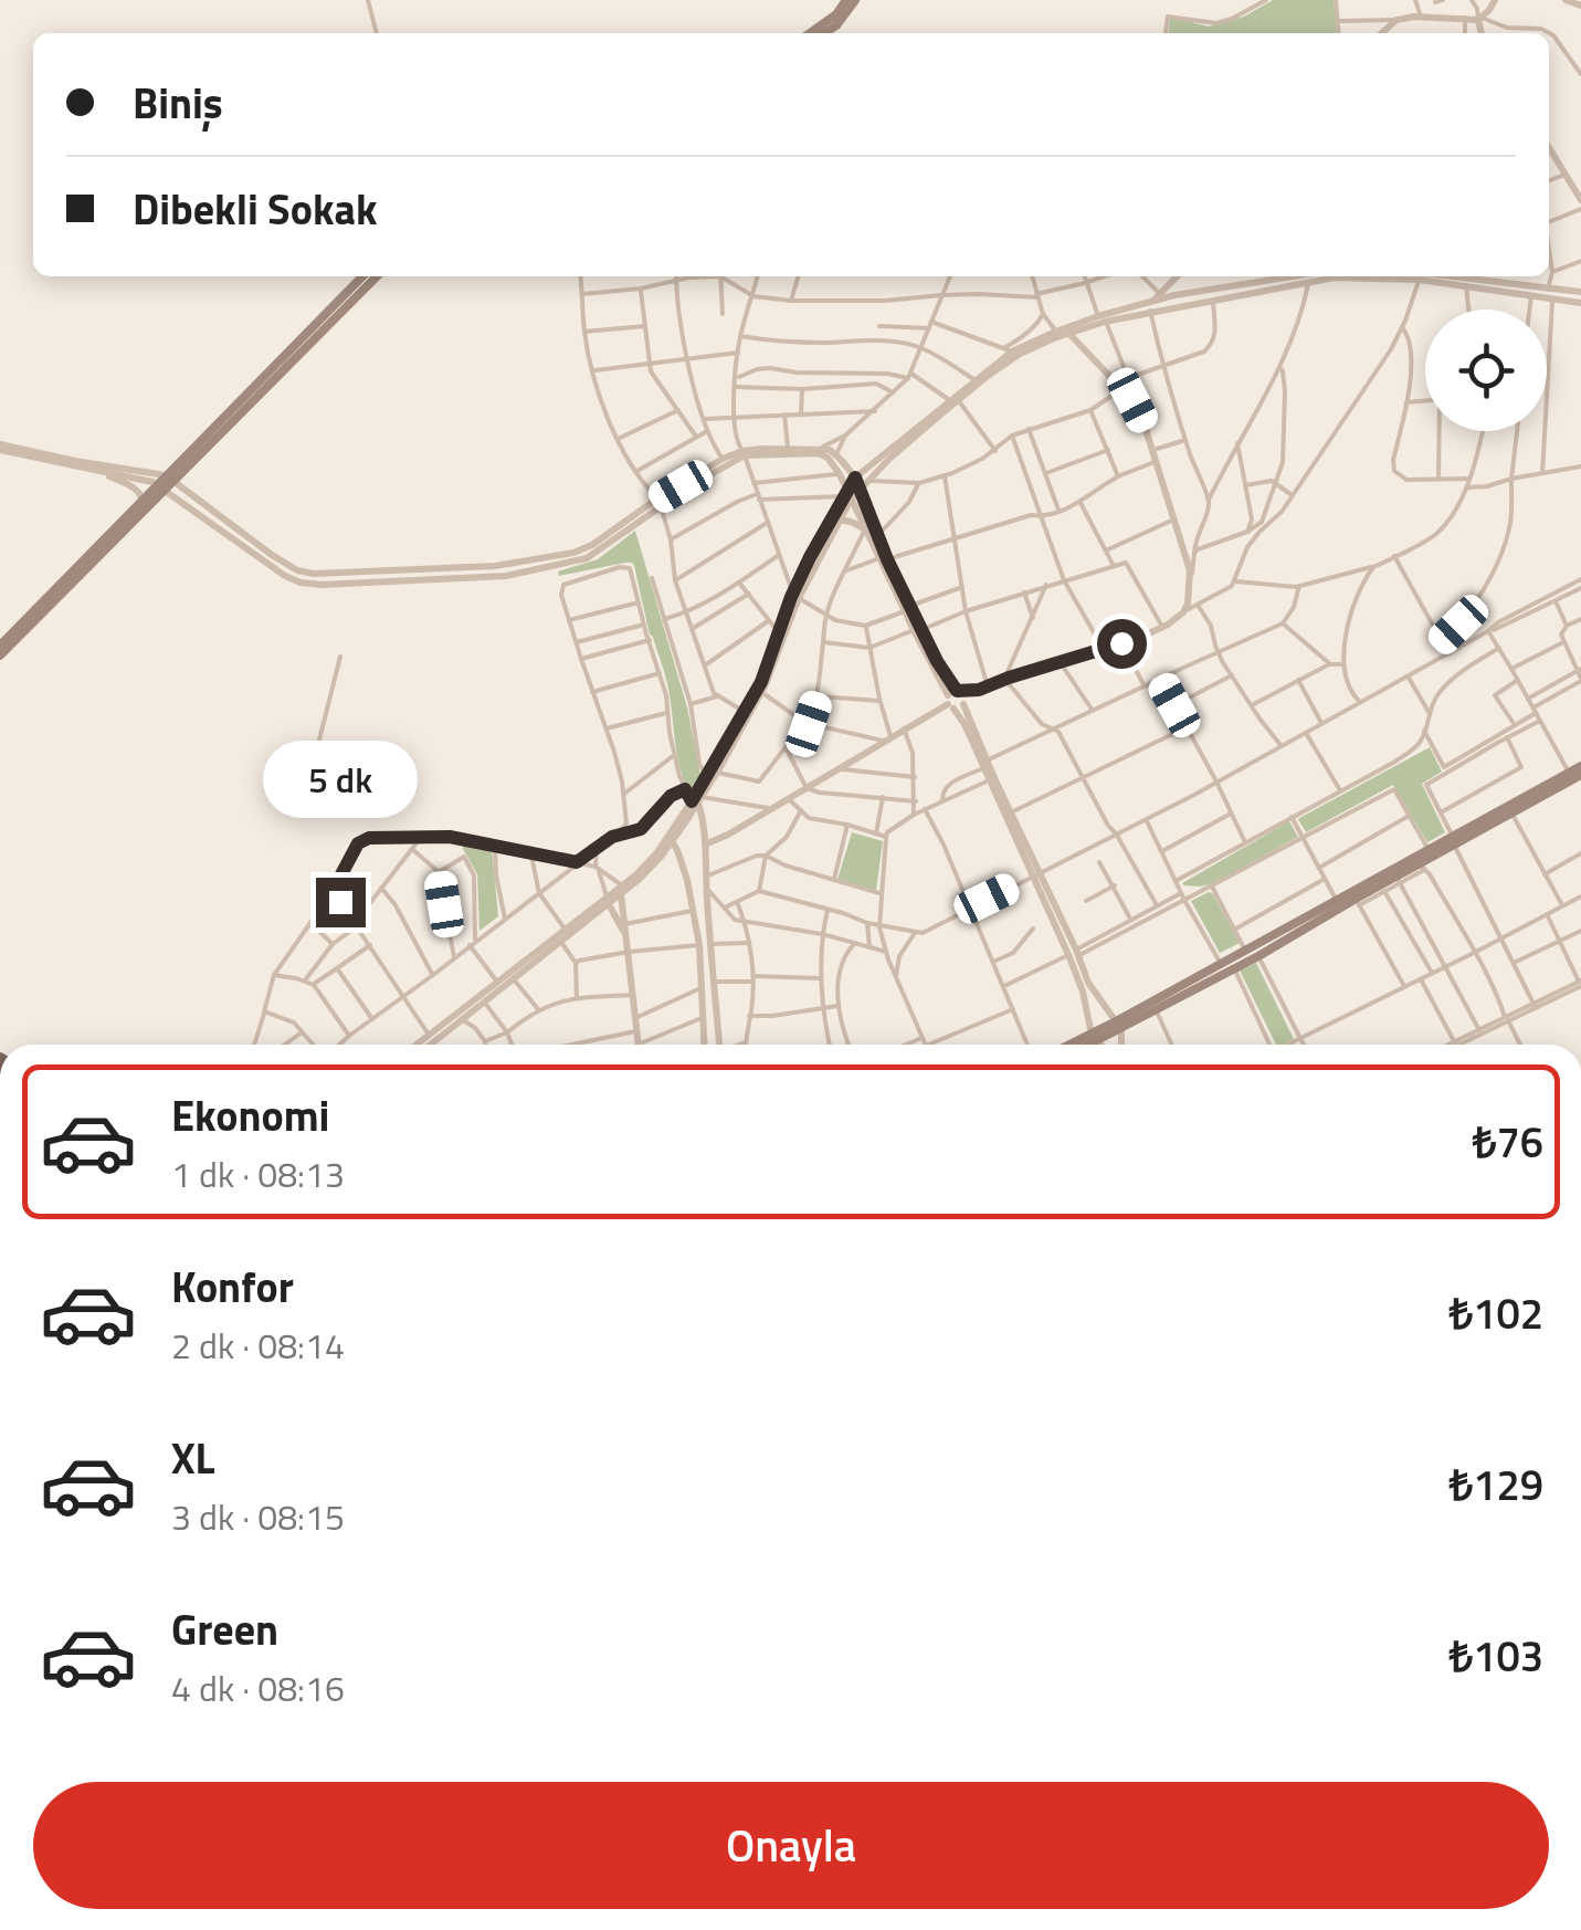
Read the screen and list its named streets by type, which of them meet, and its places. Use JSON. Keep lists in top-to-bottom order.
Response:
{
  "page": {
    "banner": ["Biniş", "Dibekli Sokak"],
    "bubble": "5 dk",
    "list": [
      {
        "name": "Ekonomi",
        "note": "1 dk · 08:13",
        "value": "₺76"
      },
      {
        "name": "Konfor",
        "note": "2 dk · 08:14",
        "value": "₺102"
      },
      {
        "name": "XL",
        "note": "3 dk · 08:15",
        "value": "₺129"
      },
      {
        "name": "Green",
        "note": "4 dk · 08:16",
        "value": "₺103"
      }
    ],
    "buttons": "Onayla"
  }
}
